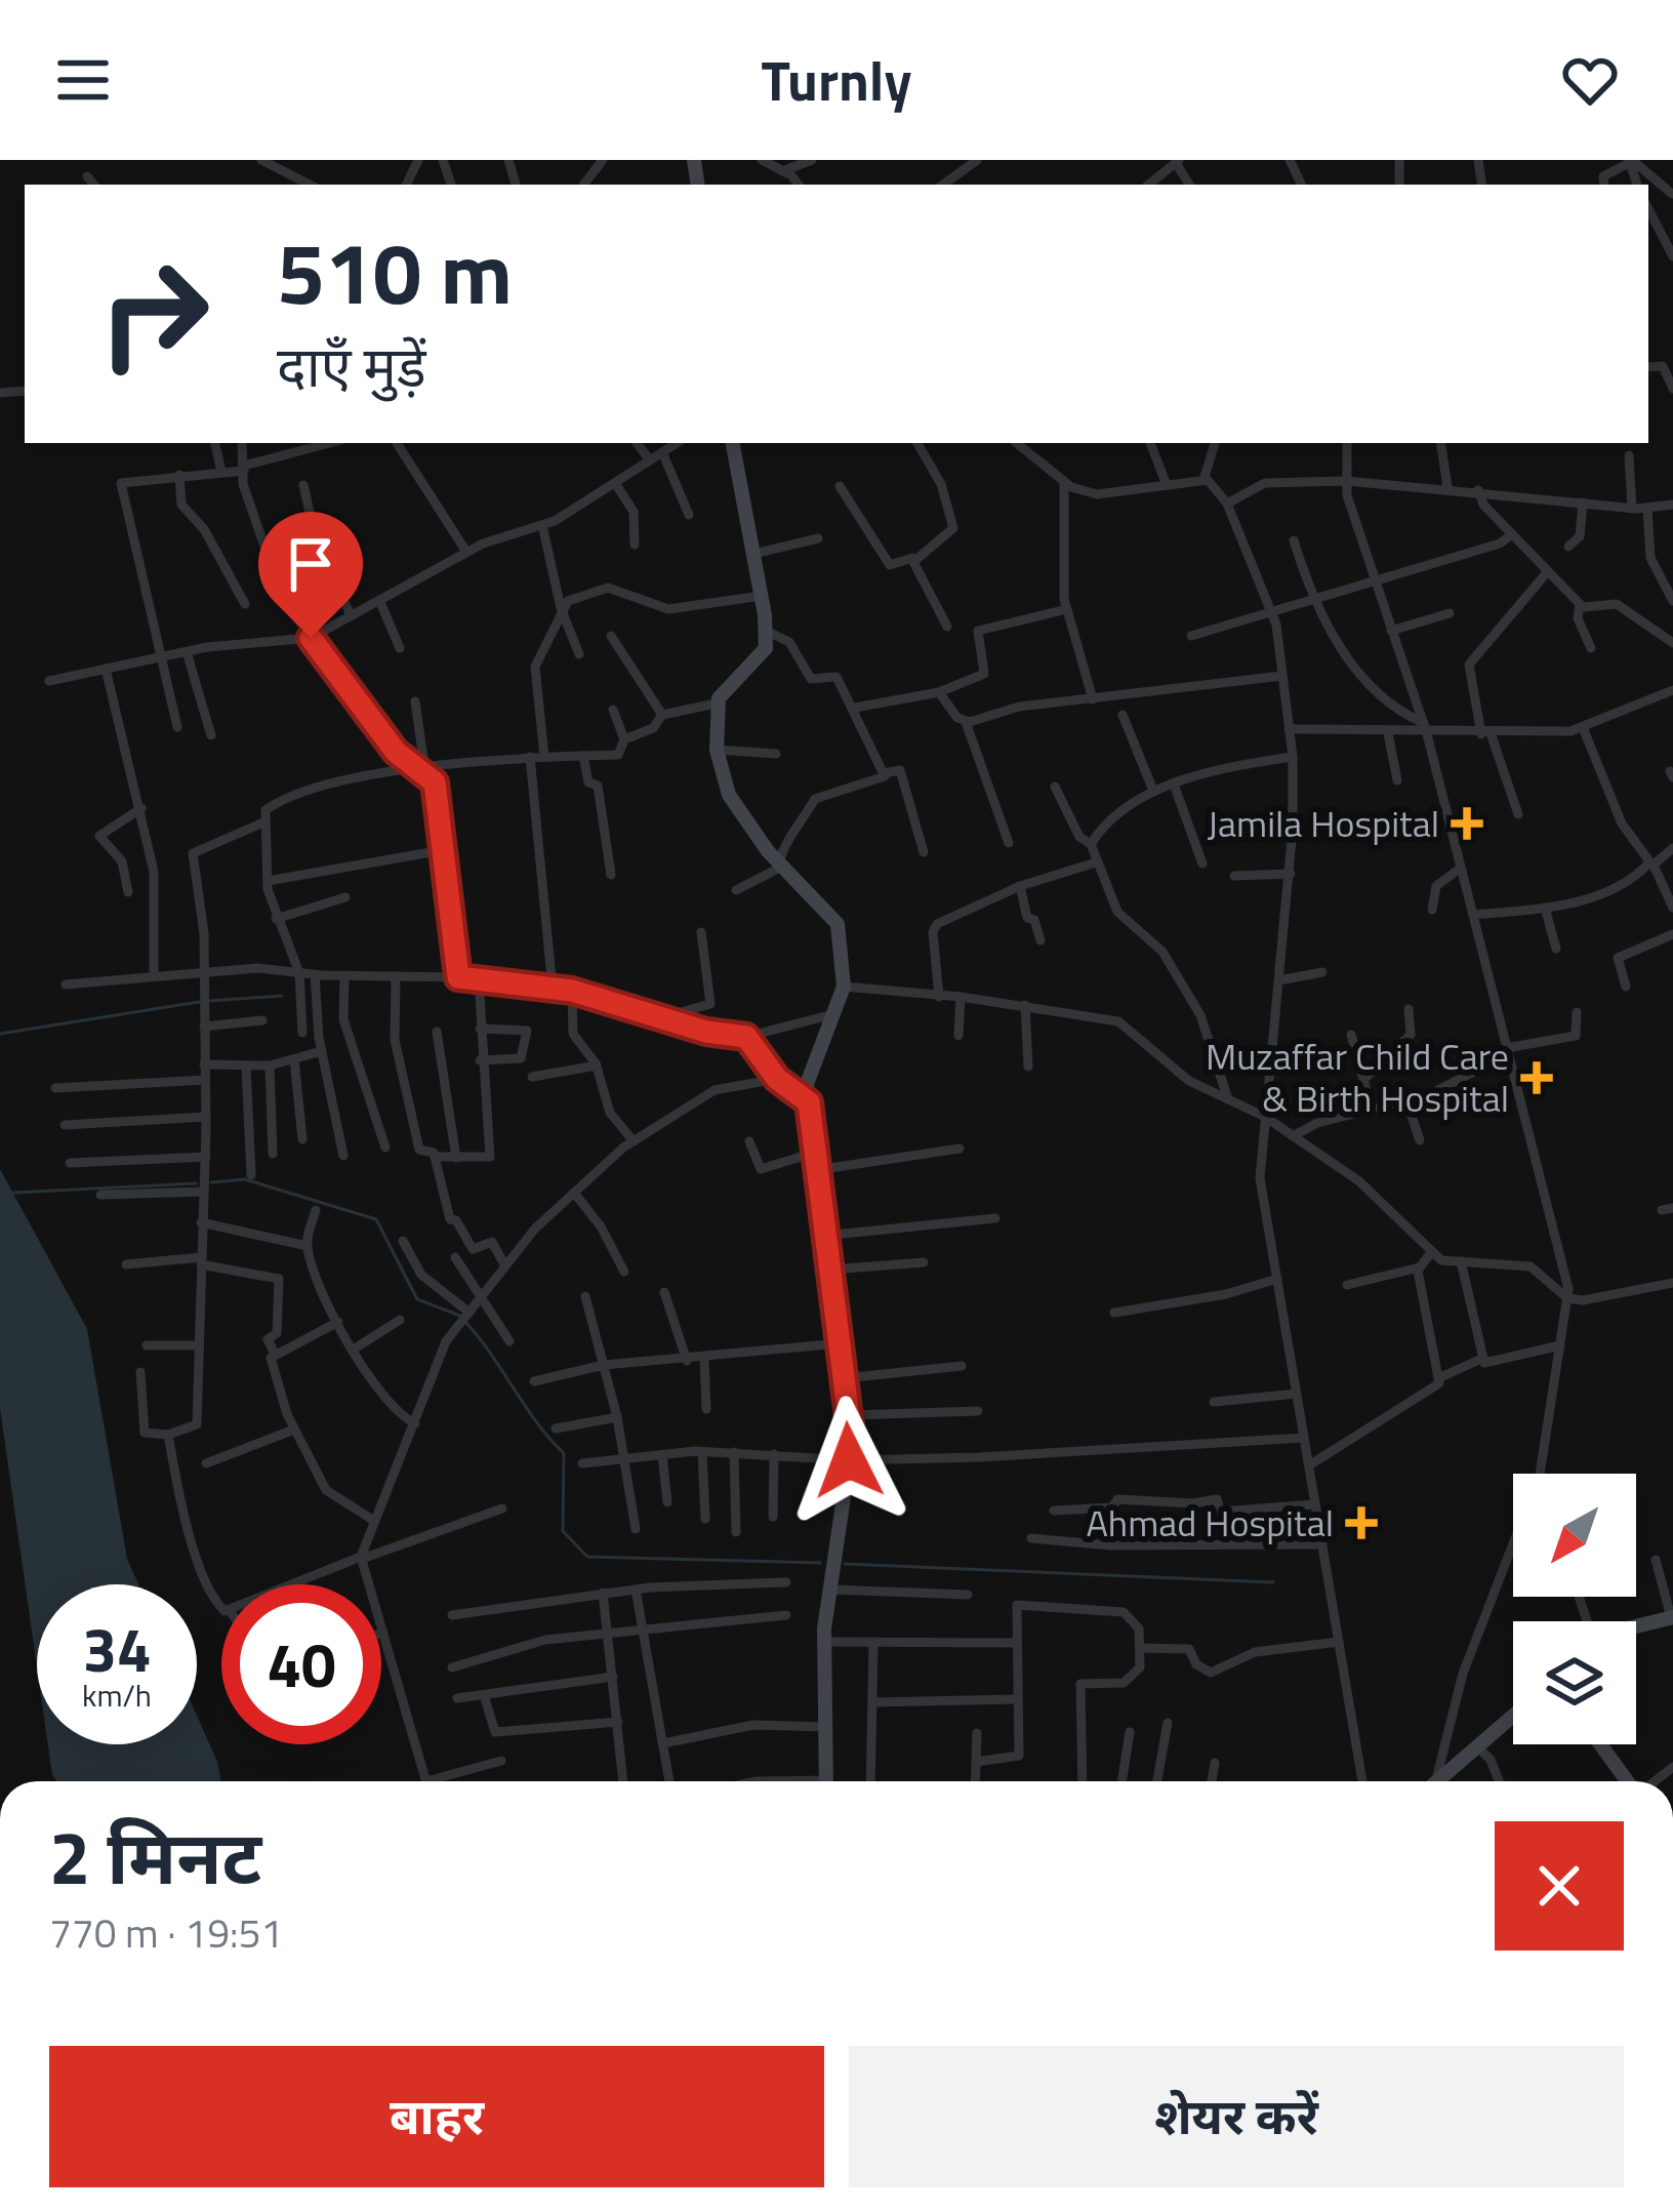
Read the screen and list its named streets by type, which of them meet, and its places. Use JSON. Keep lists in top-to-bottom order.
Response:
{
  "places": {
    "health": ["Jamila Hospital", "Muzaffar Child Care & Birth Hospital", "Ahmad Hospital"]
  },
  "north": "bottom left",
  "page": {
    "header": "Turnly",
    "turn": ["510 m", "दाएँ मुड़ें"],
    "speed": "34 km/h",
    "limit": "40",
    "heading": ["2 मिनट", "770 m · 19:51"],
    "buttons": ["बाहर", "शेयर करें"]
  }
}
